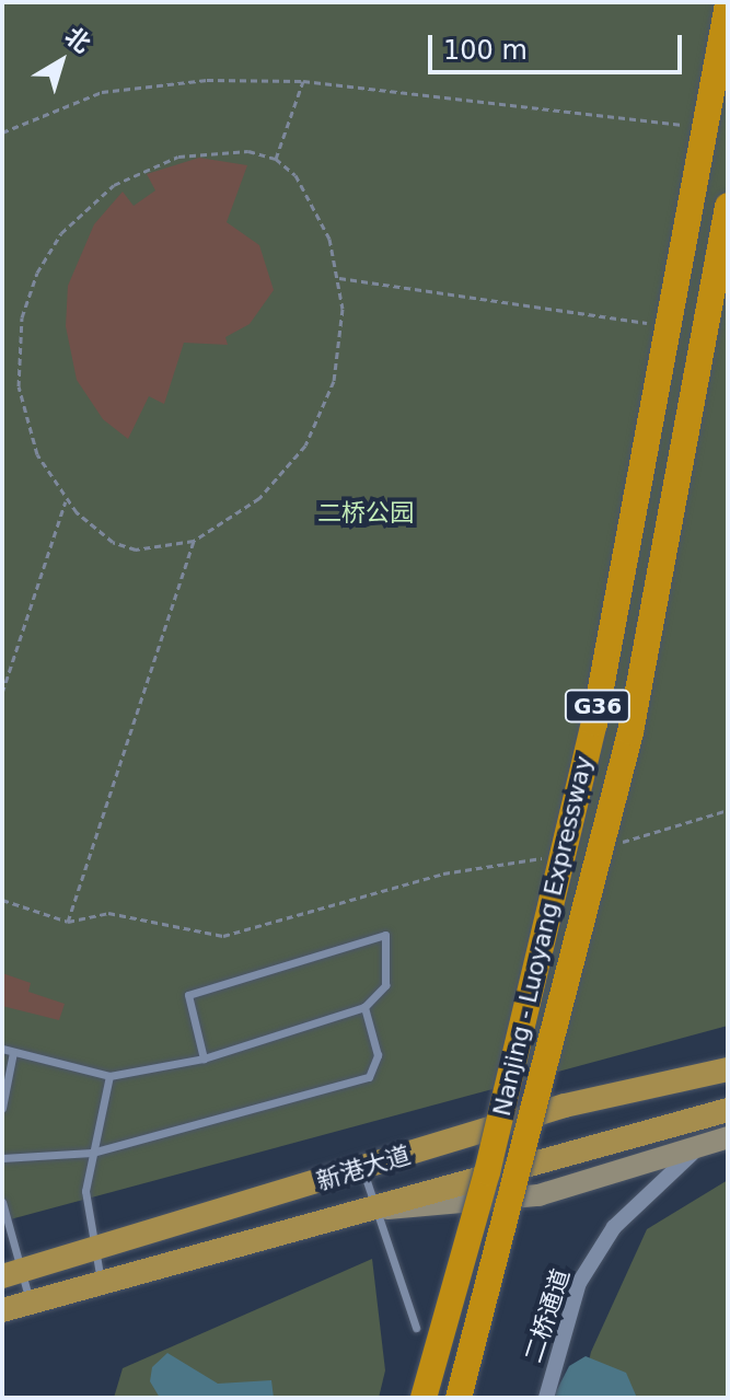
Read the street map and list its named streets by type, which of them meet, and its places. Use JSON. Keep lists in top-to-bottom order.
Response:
{
  "streets": {
    "highway": ["G36", "Nanjing - Luoyang Expressway"],
    "main road": ["新港大道"],
    "street": ["二桥通道"]
  },
  "parks": ["二桥公园"],
  "scale_bar": "100 m",
  "north": "top right"
}
